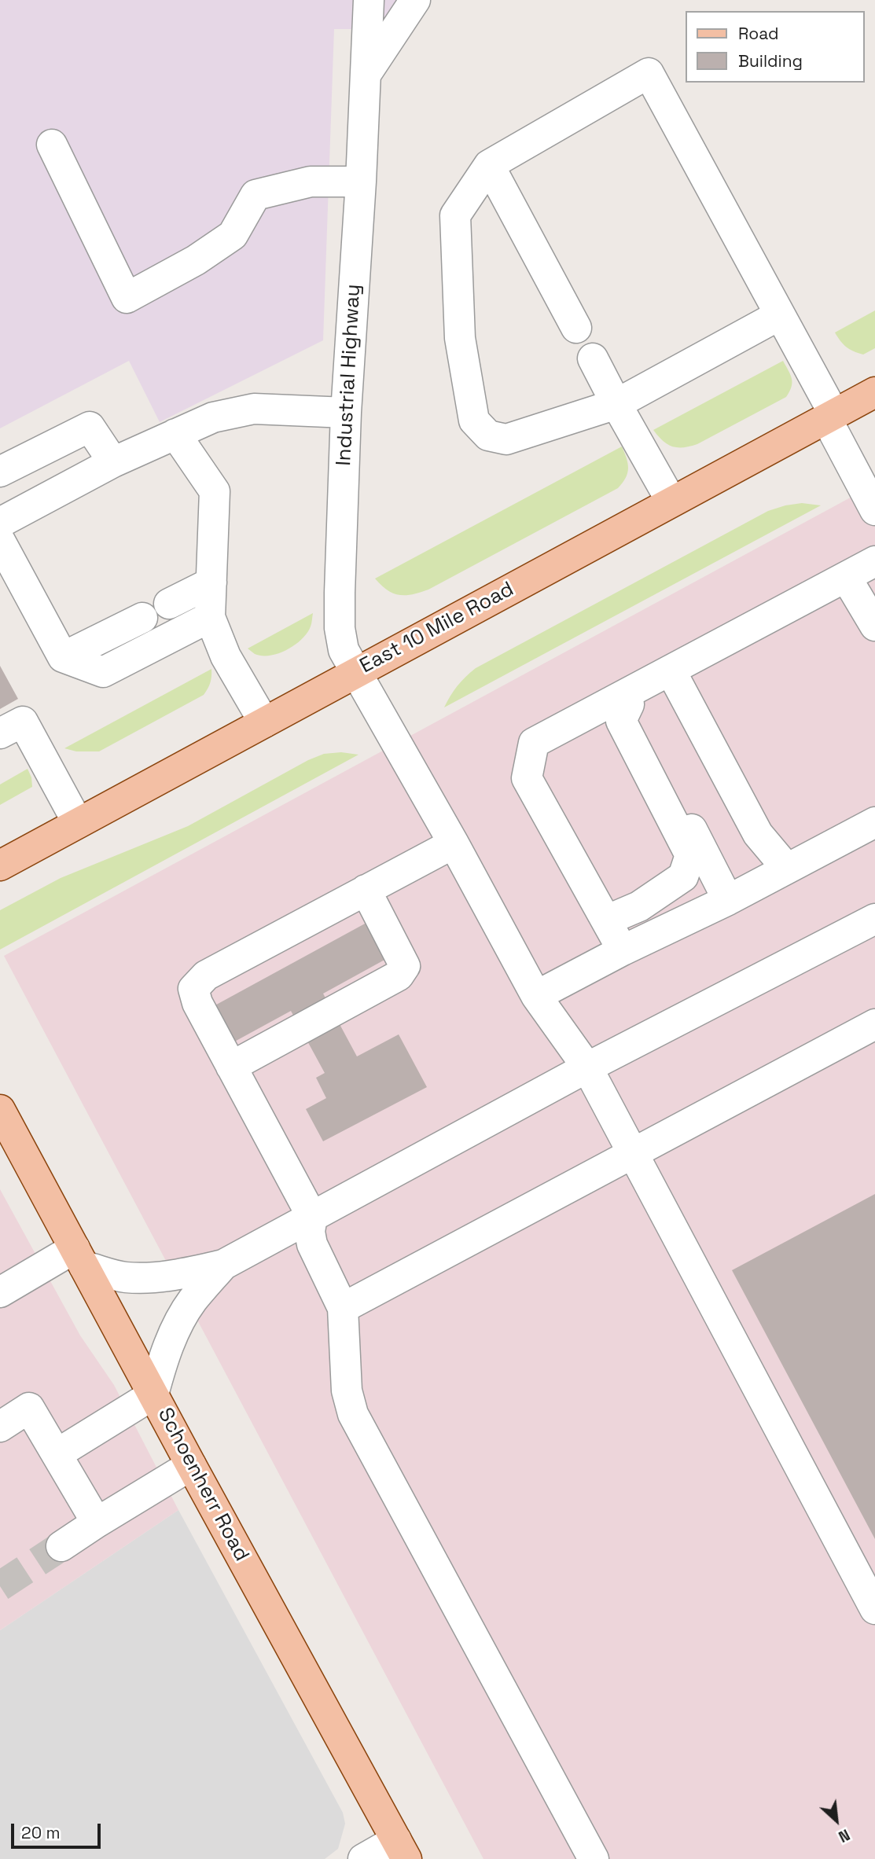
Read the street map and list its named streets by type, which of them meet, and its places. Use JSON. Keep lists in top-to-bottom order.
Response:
{
  "streets": {
    "main road": ["East 10 Mile Road", "Schoenherr Road"],
    "street": ["Industrial Highway"]
  },
  "crossings": [
    ["Industrial Highway", "East 10 Mile Road"]
  ],
  "legend": ["Road", "Building"],
  "scale_bar": "20 m",
  "north": "bottom right"
}
